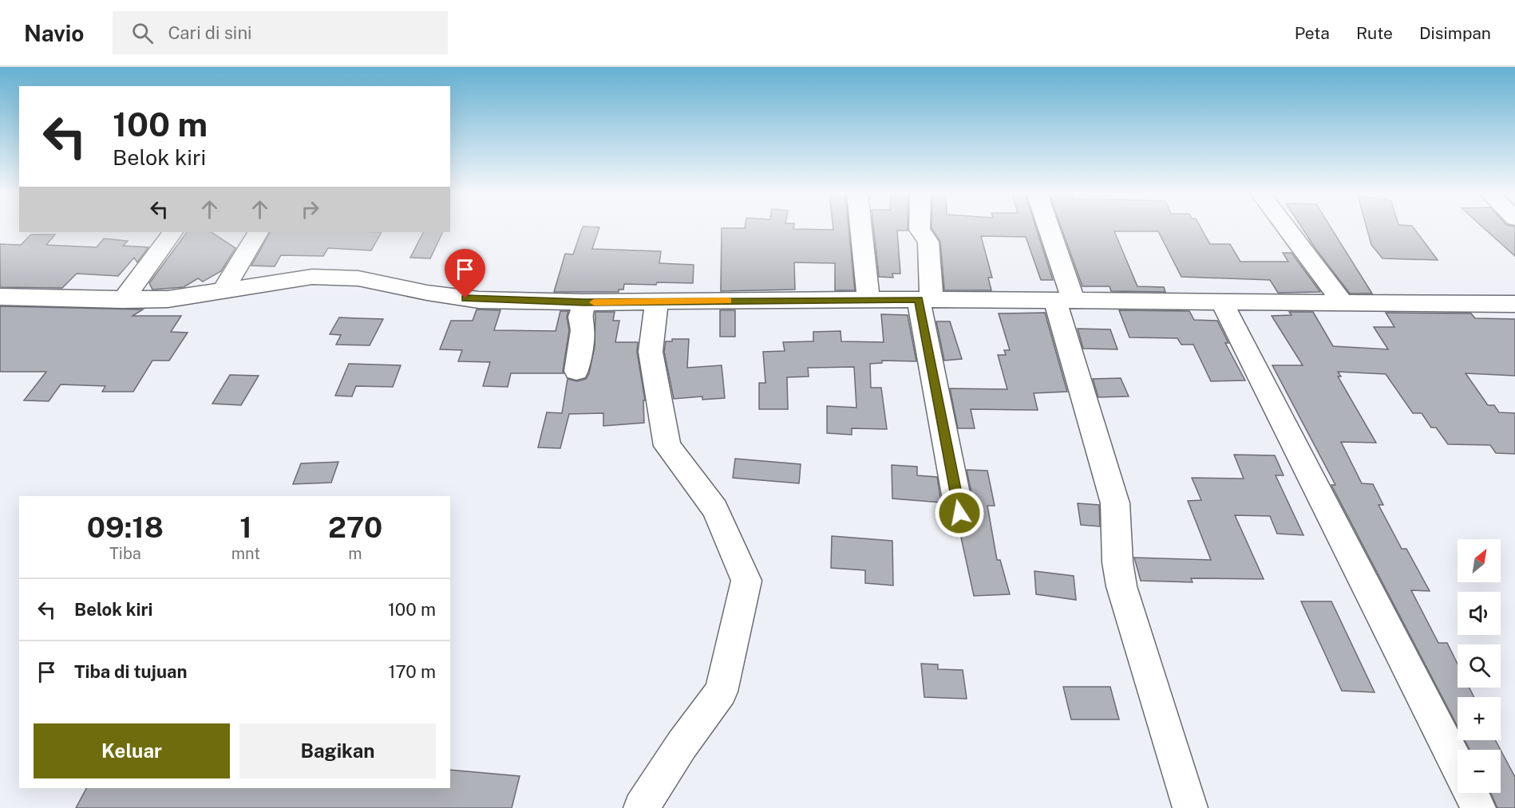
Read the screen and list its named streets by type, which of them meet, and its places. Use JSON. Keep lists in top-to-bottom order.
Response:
{
  "north": "top right",
  "page": {
    "header": "Navio",
    "search": "Cari di sini",
    "nav": ["Peta", "Rute", "Disimpan"],
    "turn": ["100 m", "Belok kiri"],
    "eta": [
      "09:18",
      "Tiba",
      "1",
      "mnt",
      "270",
      "m"
    ],
    "map_buttons": ["+", "−"],
    "list": [
      {
        "name": "Belok kiri",
        "value": "100 m"
      },
      {
        "name": "Tiba di tujuan",
        "value": "170 m"
      }
    ],
    "buttons": ["Keluar", "Bagikan"]
  }
}
